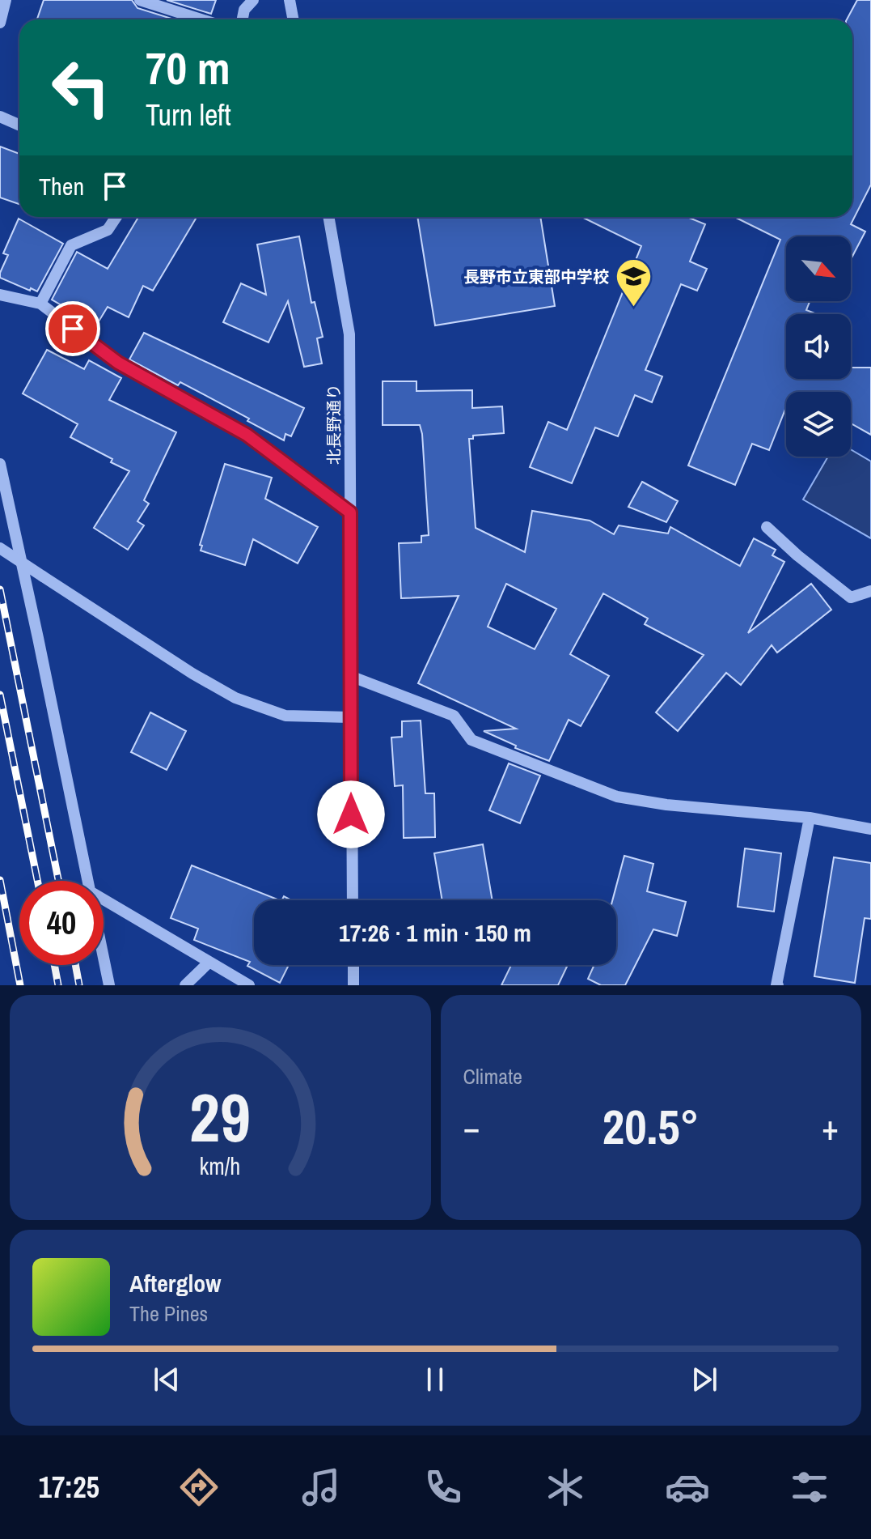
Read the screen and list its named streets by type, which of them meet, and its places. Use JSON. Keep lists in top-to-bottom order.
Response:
{
  "streets": {
    "street": ["北長野通り"]
  },
  "places": {
    "school or university": ["長野市立東部中学校"]
  },
  "north": "bottom right",
  "page": {
    "turn": ["70 m", "Turn left"],
    "then": "Then",
    "limit": "40",
    "trip": "17:26 · 1 min · 150 m",
    "tile": "Climate",
    "heat": ["−", "20.5°", "+"],
    "song": ["Afterglow", "The Pines"],
    "tabs": "17:25",
    "gauge": ["29", "km/h"]
  }
}
